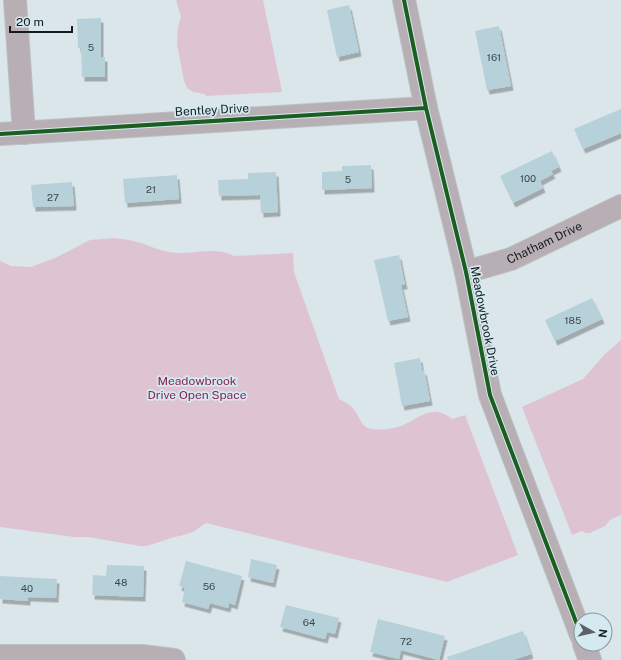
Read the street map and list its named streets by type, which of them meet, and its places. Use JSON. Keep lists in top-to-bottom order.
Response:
{
  "streets": {
    "street": ["Bentley Drive", "Chatham Drive", "Meadowbrook Drive"]
  },
  "crossings": [
    ["Bentley Drive", "Meadowbrook Drive"],
    ["Chatham Drive", "Meadowbrook Drive"]
  ],
  "parks": ["Meadowbrook Drive Open Space"],
  "house_numbers": [
    "5",
    "161",
    "100",
    "5",
    "21",
    "27",
    "185",
    "48",
    "56",
    "40",
    "64",
    "72"
  ],
  "scale_bar": "20 m",
  "north": "right"
}
